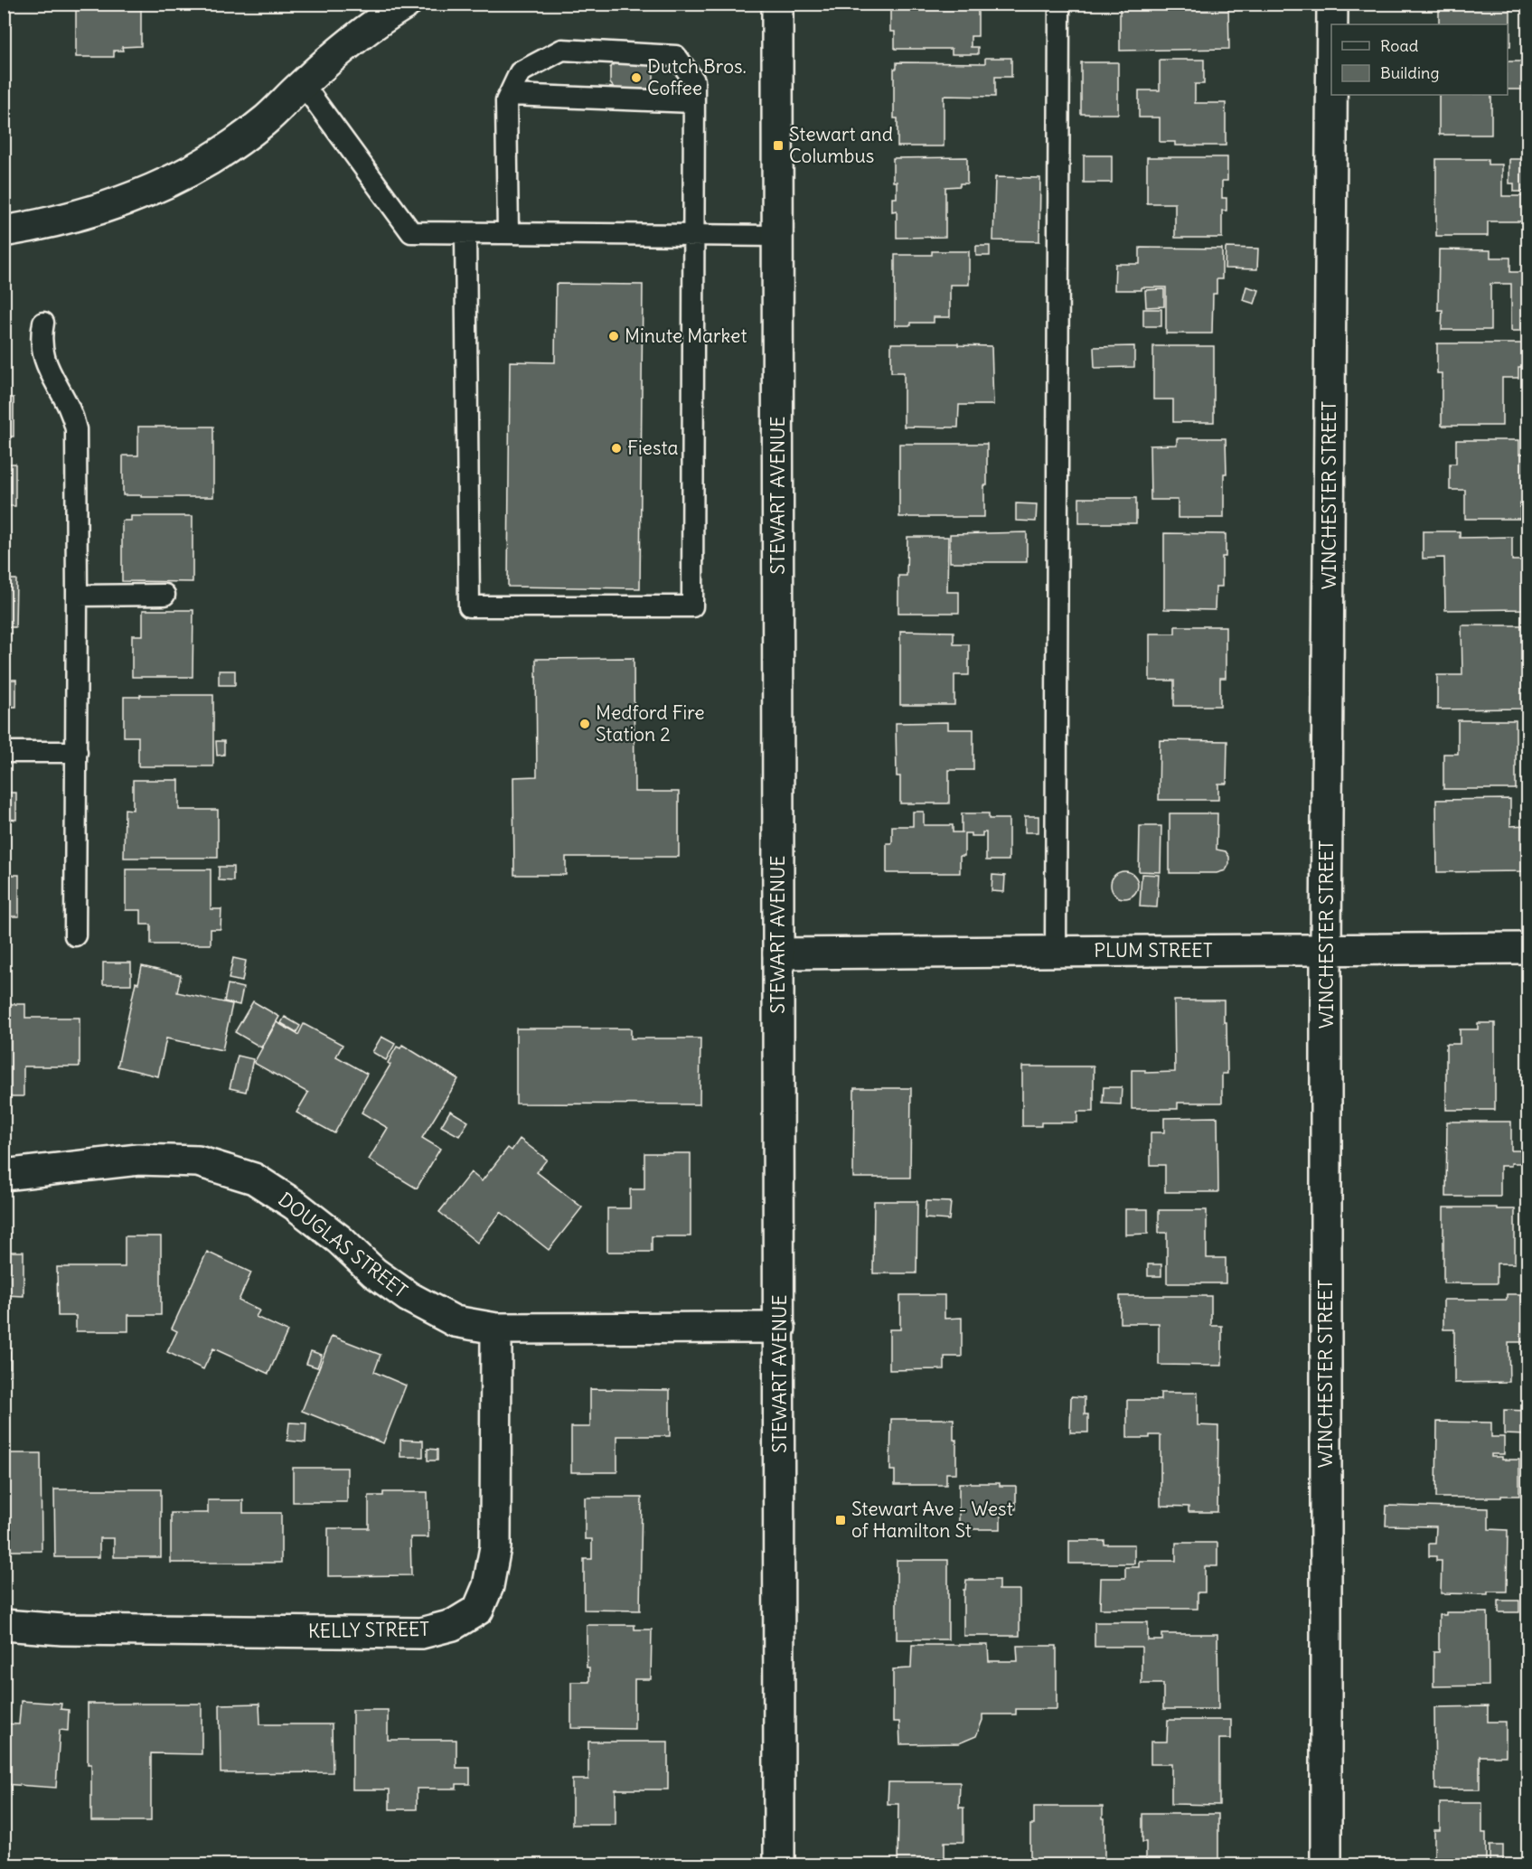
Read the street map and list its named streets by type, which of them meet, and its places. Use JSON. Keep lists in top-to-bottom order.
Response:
{
  "streets": {
    "street": [
      "STEWART AVENUE",
      "WINCHESTER STREET",
      "PLUM STREET",
      "DOUGLAS STREET",
      "KELLY STREET"
    ]
  },
  "crossings": [
    ["STEWART AVENUE", "PLUM STREET"],
    ["STEWART AVENUE", "DOUGLAS STREET"],
    ["WINCHESTER STREET", "PLUM STREET"],
    ["DOUGLAS STREET", "KELLY STREET"]
  ],
  "places": {
    "other": [
      "Dutch Bros. Coffee",
      "Minute Market",
      "Fiesta",
      "Medford Fire Station 2"
    ],
    "transit": ["Stewart and Columbus", "Stewart Ave - West of Hamilton St"]
  },
  "legend": ["Road", "Building"]
}
